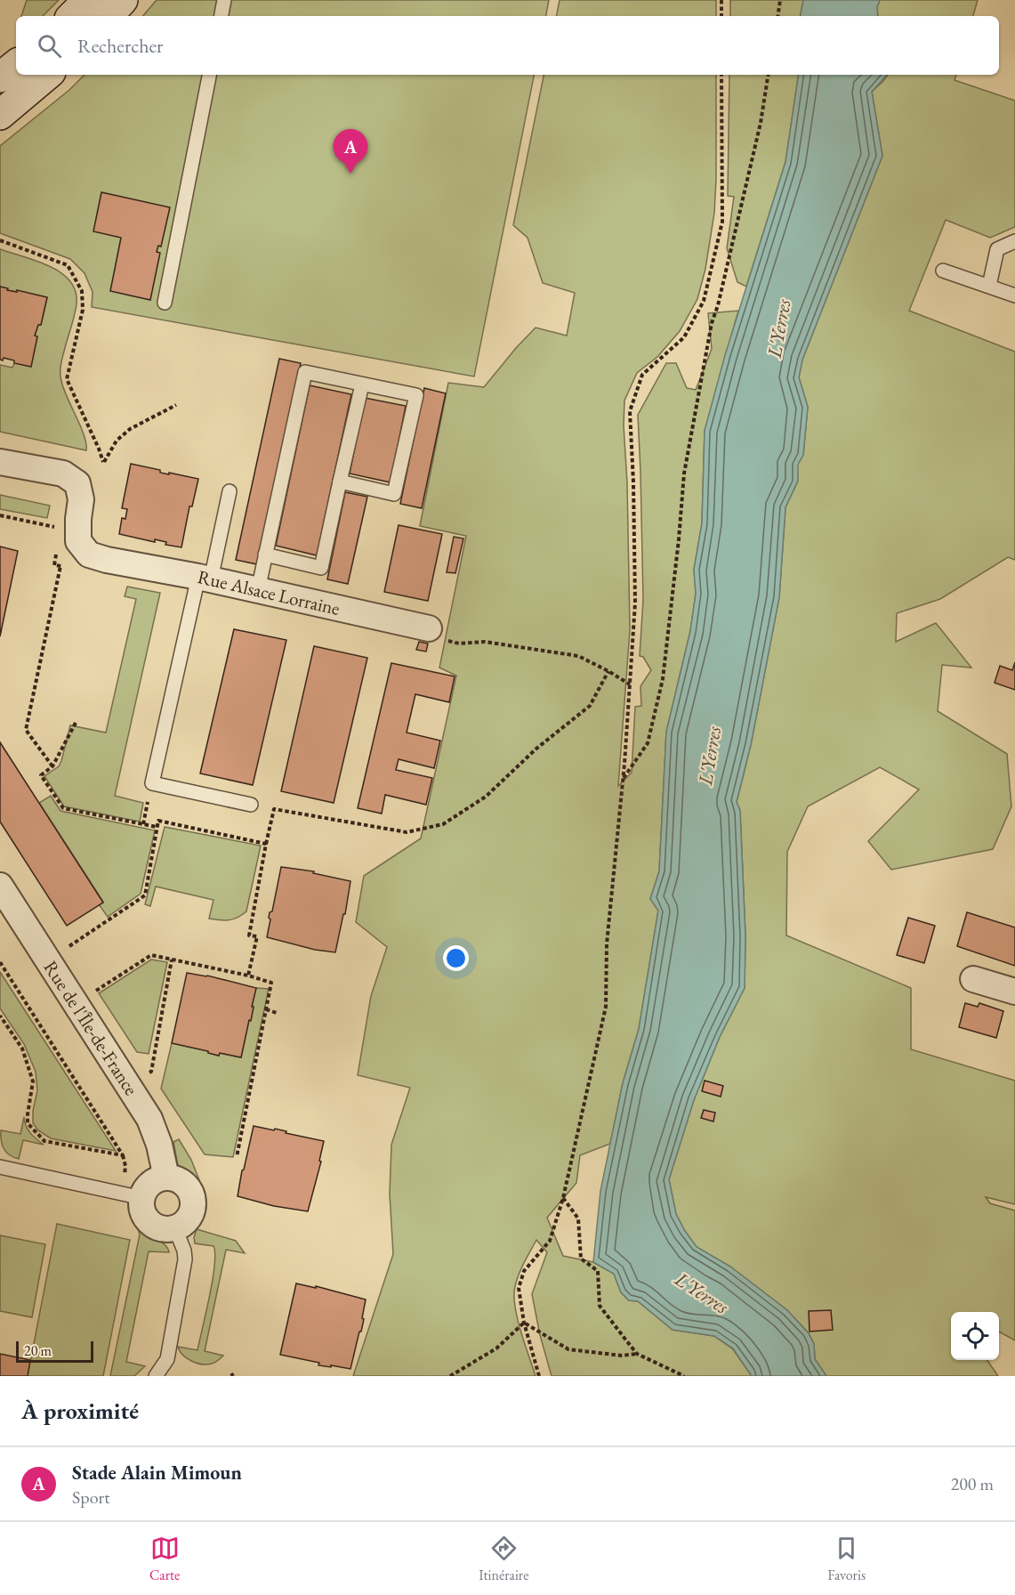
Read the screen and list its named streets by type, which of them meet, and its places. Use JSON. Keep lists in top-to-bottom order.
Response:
{
  "streets": {
    "street": ["Rue Alsace Lorraine", "Rue de l'Île-de-France"]
  },
  "water": ["L'Yerres"],
  "scale_bar": "20 m",
  "page": {
    "search": "Rechercher",
    "pins": "A",
    "scale": "20 m",
    "heading": "À proximité",
    "list": [
      {
        "mark": "A",
        "name": "Stade Alain Mimoun",
        "note": "Sport",
        "value": "200 m"
      }
    ],
    "nav": ["Carte", "Itinéraire", "Favoris"]
  }
}
